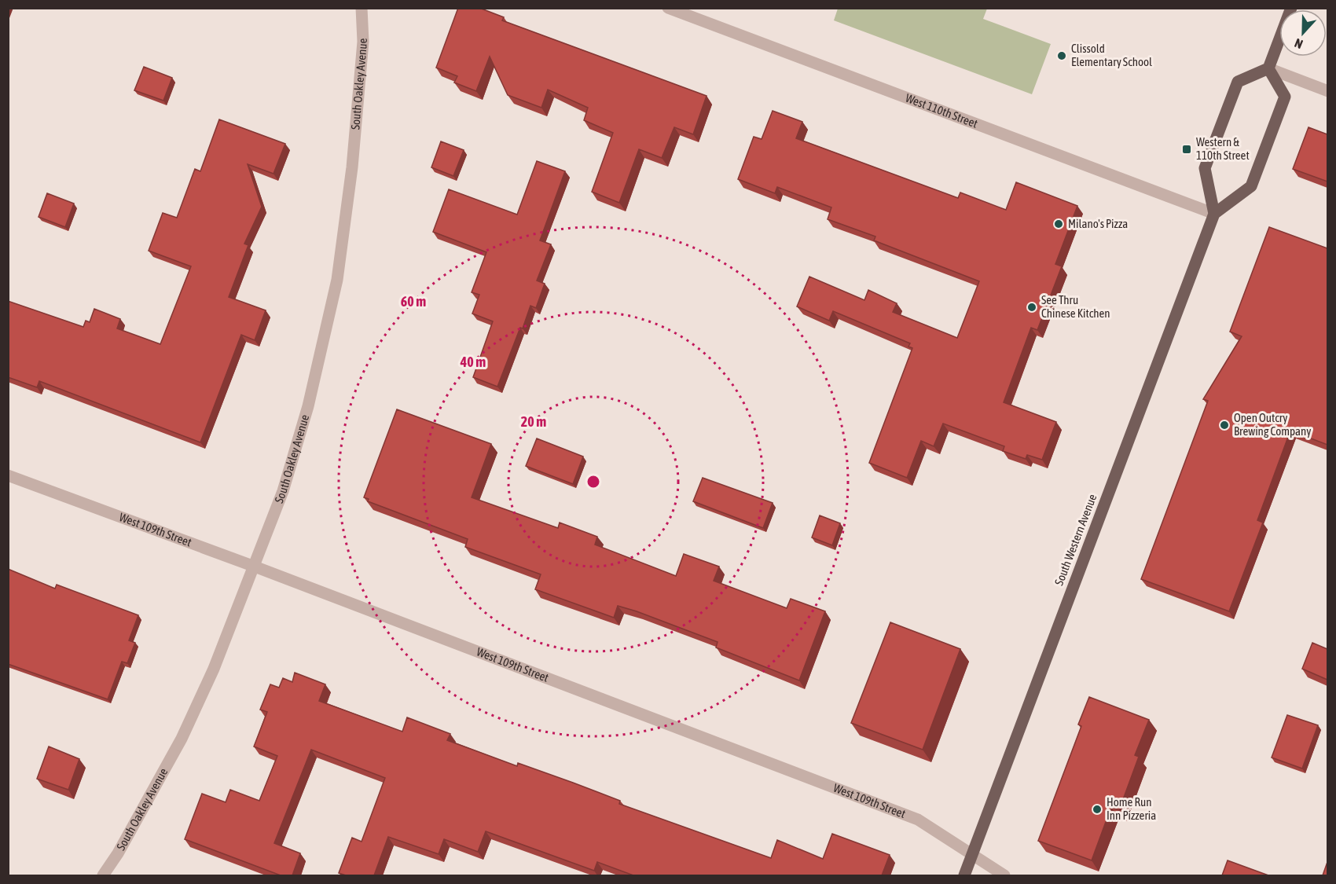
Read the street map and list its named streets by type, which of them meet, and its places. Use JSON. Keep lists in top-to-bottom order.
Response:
{
  "streets": {
    "main road": ["South Western Avenue"],
    "street": ["South Oakley Avenue", "West 110th Street", "West 109th Street"]
  },
  "crossings": [
    ["South Oakley Avenue", "West 109th Street"],
    ["West 110th Street", "South Western Avenue"],
    ["West 109th Street", "South Western Avenue"]
  ],
  "places": {
    "other": [
      "Clissold Elementary School",
      "Milano's Pizza",
      "See Thru Chinese Kitchen",
      "Open Outcry Brewing Company",
      "Home Run Inn Pizzeria"
    ],
    "transit": ["Western & 110th Street"]
  },
  "north": "bottom",
  "rings": ["60 m", "40 m", "20 m"]
}
